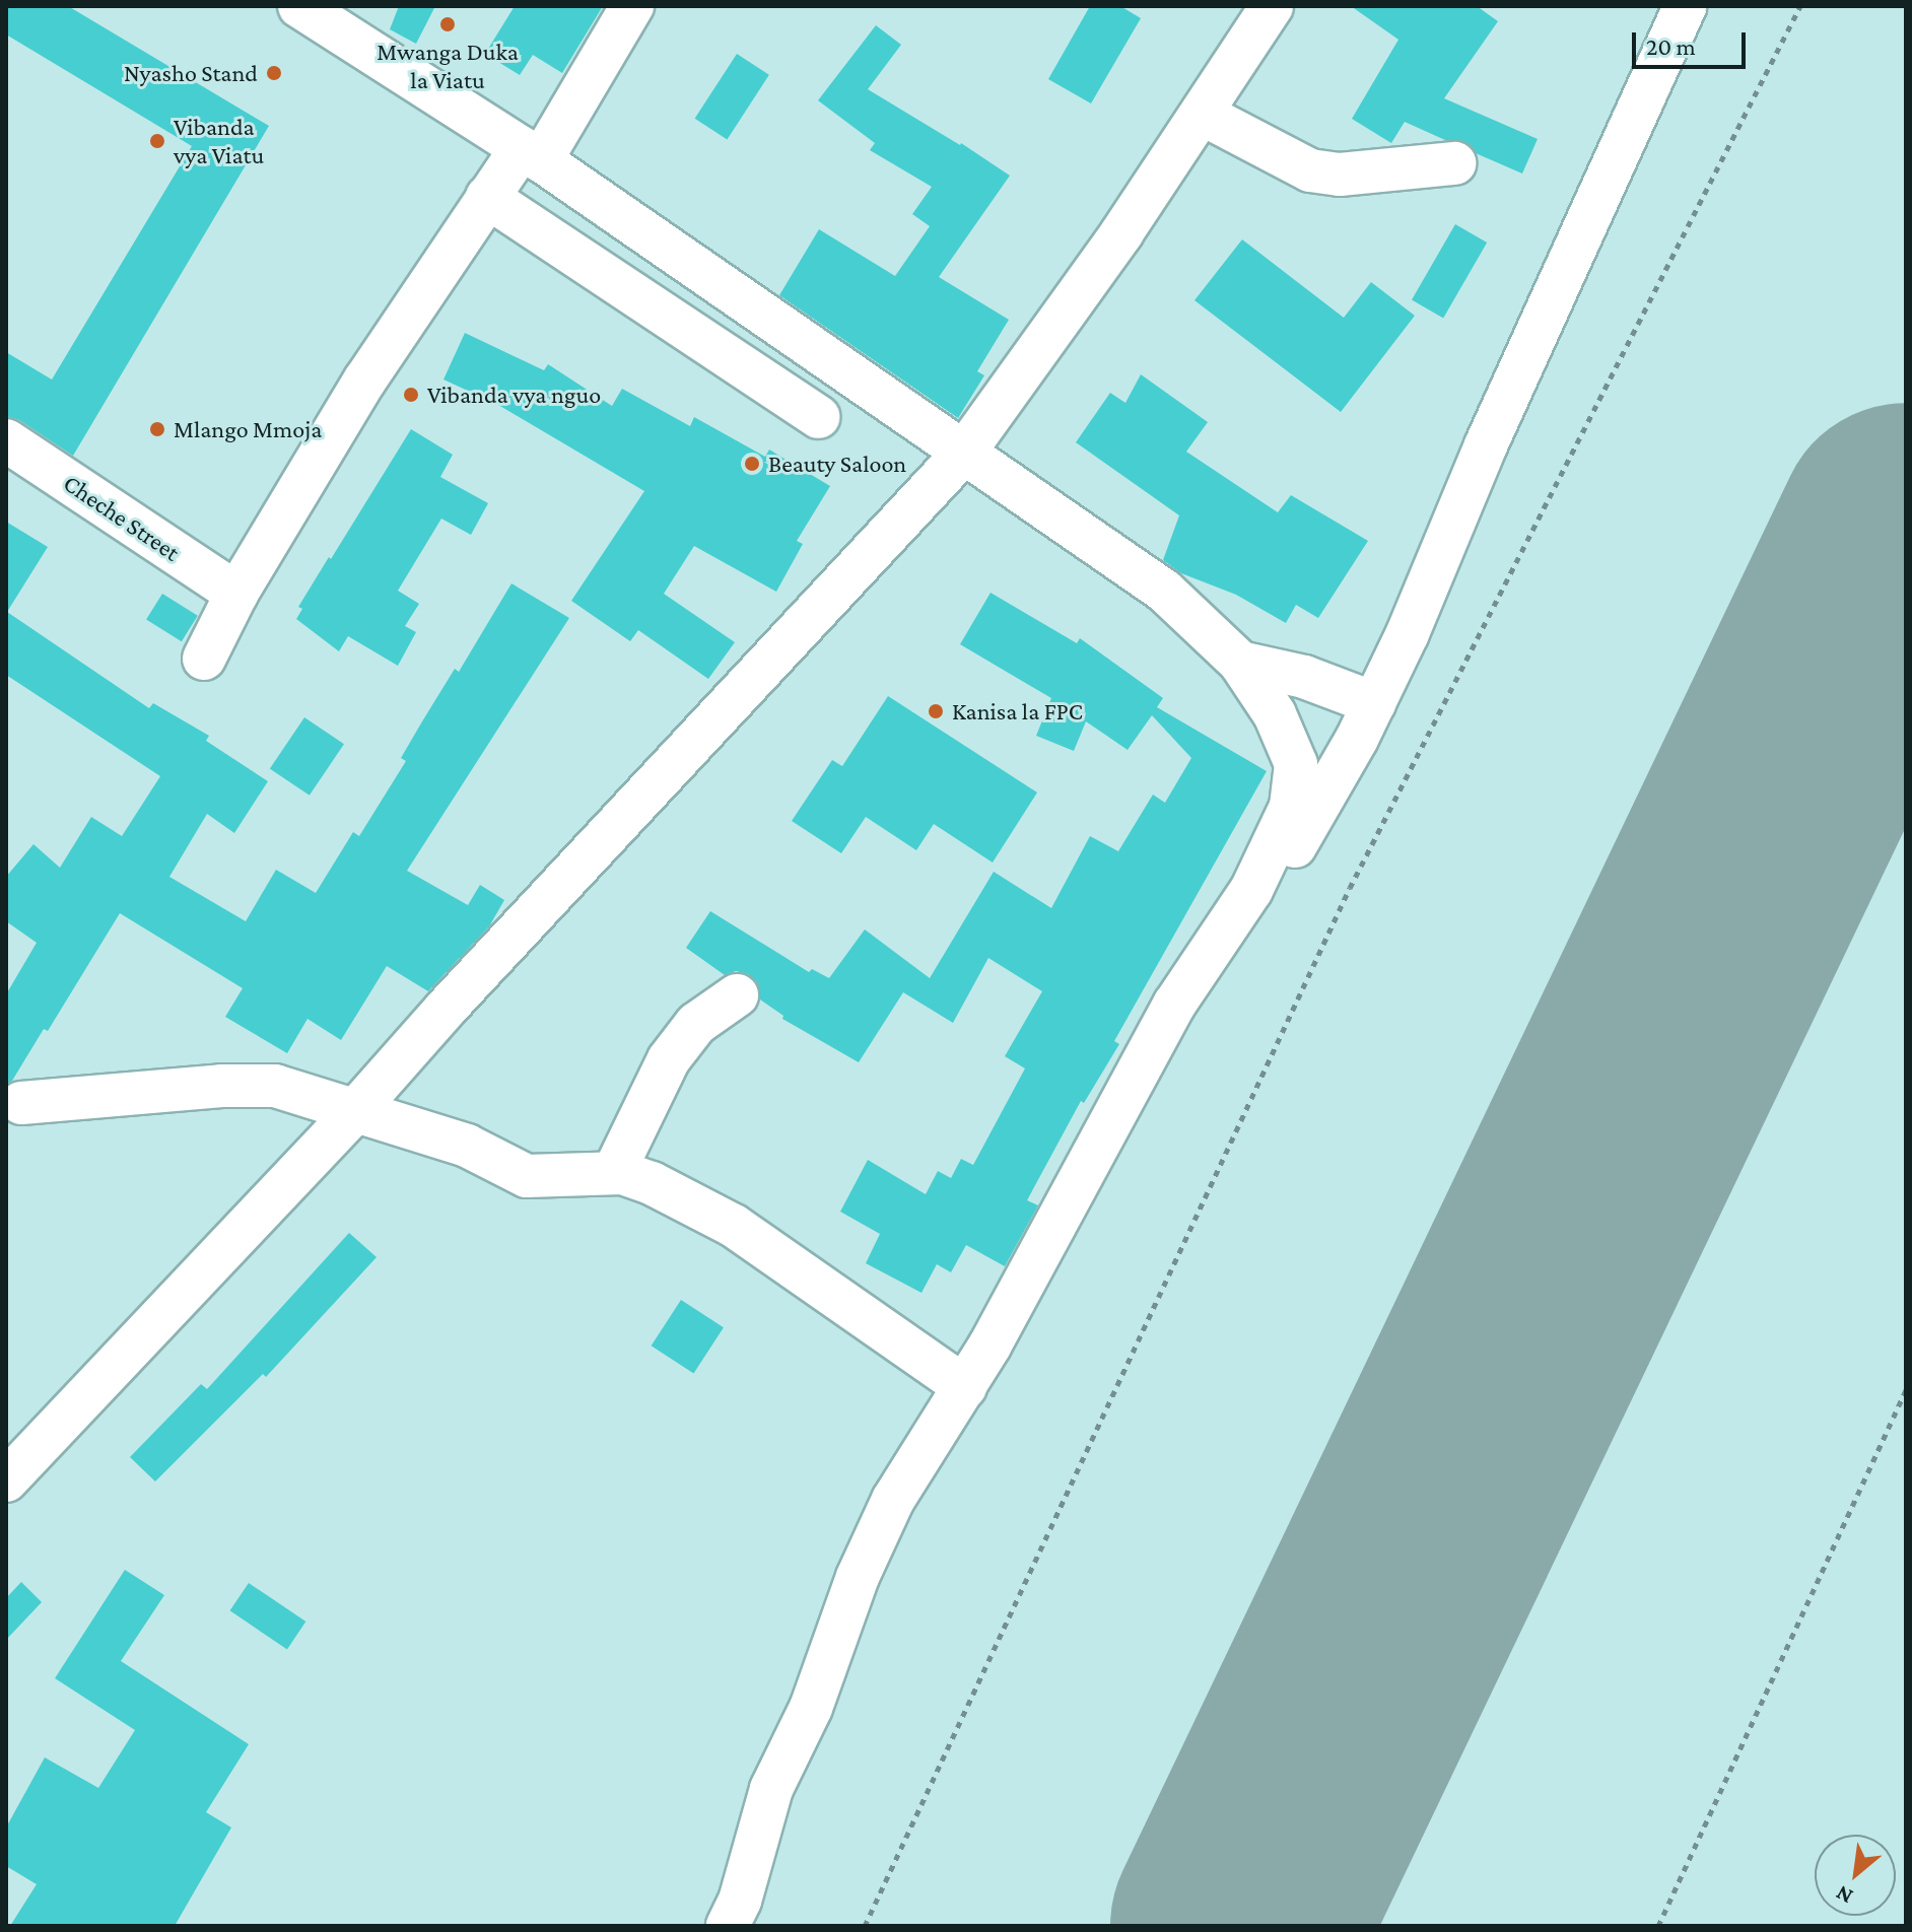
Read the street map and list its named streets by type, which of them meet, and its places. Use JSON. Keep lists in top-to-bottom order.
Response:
{
  "streets": {
    "street": ["Cheche Street"]
  },
  "places": [
    "Mwanga Duka la Viatu",
    "Nyasho Stand",
    "Vibanda vya Viatu",
    "Vibanda vya nguo",
    "Mlango Mmoja",
    "Beauty Saloon",
    "Kanisa la FPC"
  ],
  "scale_bar": "20 m",
  "north": "bottom left"
}
